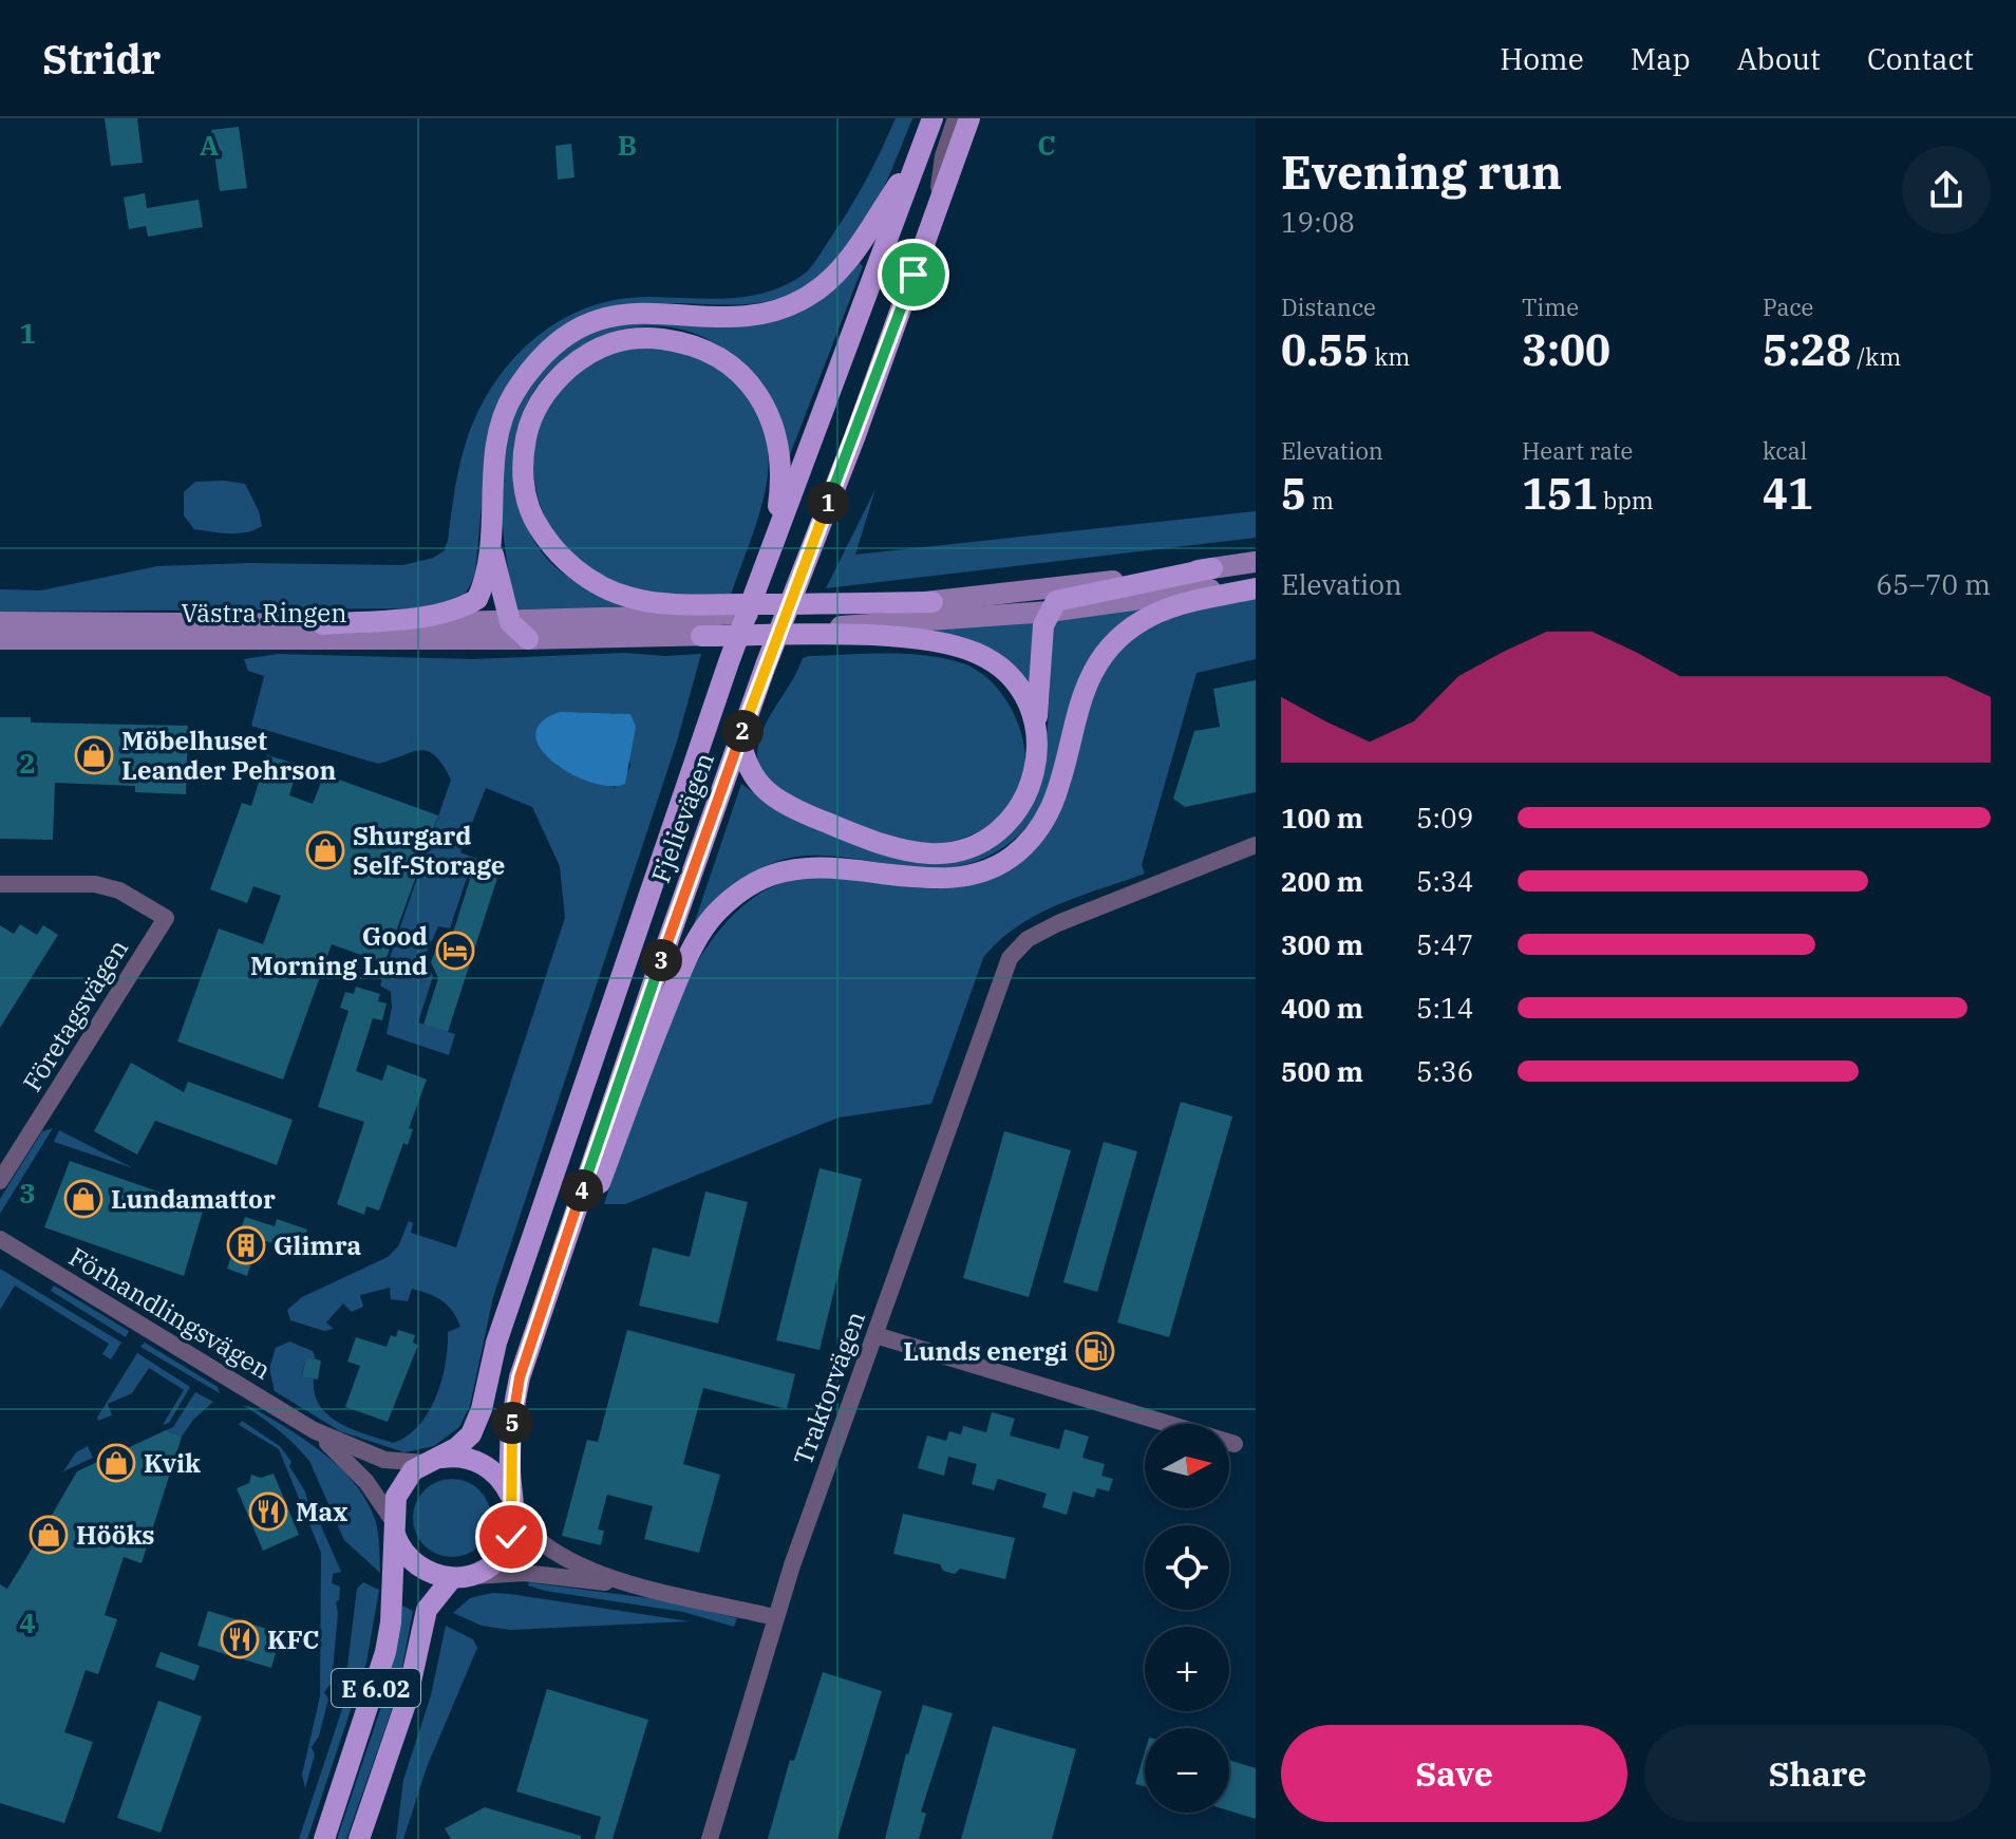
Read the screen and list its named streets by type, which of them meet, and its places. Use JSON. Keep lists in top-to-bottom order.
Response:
{
  "streets": {
    "main road": ["Västra Ringen", "Fjelievägen", "E 6.02"],
    "street": ["Företagsvägen", "Förhandlingsvägen", "Traktorvägen"]
  },
  "crossings": [
    ["Fjelievägen", "Förhandlingsvägen"]
  ],
  "places": {
    "shop": [
      "Möbelhuset Leander Pehrson",
      "Shurgard Self-Storage",
      "Lundamattor",
      "Kvik",
      "Hööks"
    ],
    "hotel": ["Good Morning Lund"],
    "building": ["Glimra"],
    "fuel station": ["Lunds energi"],
    "restaurant": ["Max", "KFC"]
  },
  "north": "right",
  "page": {
    "header": "Stridr",
    "nav": [
      "Home",
      "Map",
      "About",
      "Contact"
    ],
    "heading": ["Evening run", "19:08"],
    "stats": [
      ["Distance", "0.55 km"],
      ["Time", "3:00"],
      ["Pace", "5:28 /km"],
      ["Elevation", "5 m"],
      ["Heart rate", "151 bpm"],
      ["kcal", "41"]
    ],
    "pins": [
      "1",
      "2",
      "3",
      "4",
      "5"
    ],
    "chart": ["Elevation", "65–70 m"],
    "list": [
      {
        "name": "100 m",
        "note": "5:09"
      },
      {
        "name": "200 m",
        "note": "5:34"
      },
      {
        "name": "300 m",
        "note": "5:47"
      },
      {
        "name": "400 m",
        "note": "5:14"
      },
      {
        "name": "500 m",
        "note": "5:36"
      }
    ],
    "map_buttons": ["+", "−"],
    "buttons": ["Save", "Share"]
  },
  "grid": {
    "columns": ["A", "B", "C"],
    "rows": [
      "1",
      "2",
      "3",
      "4"
    ]
  }
}
